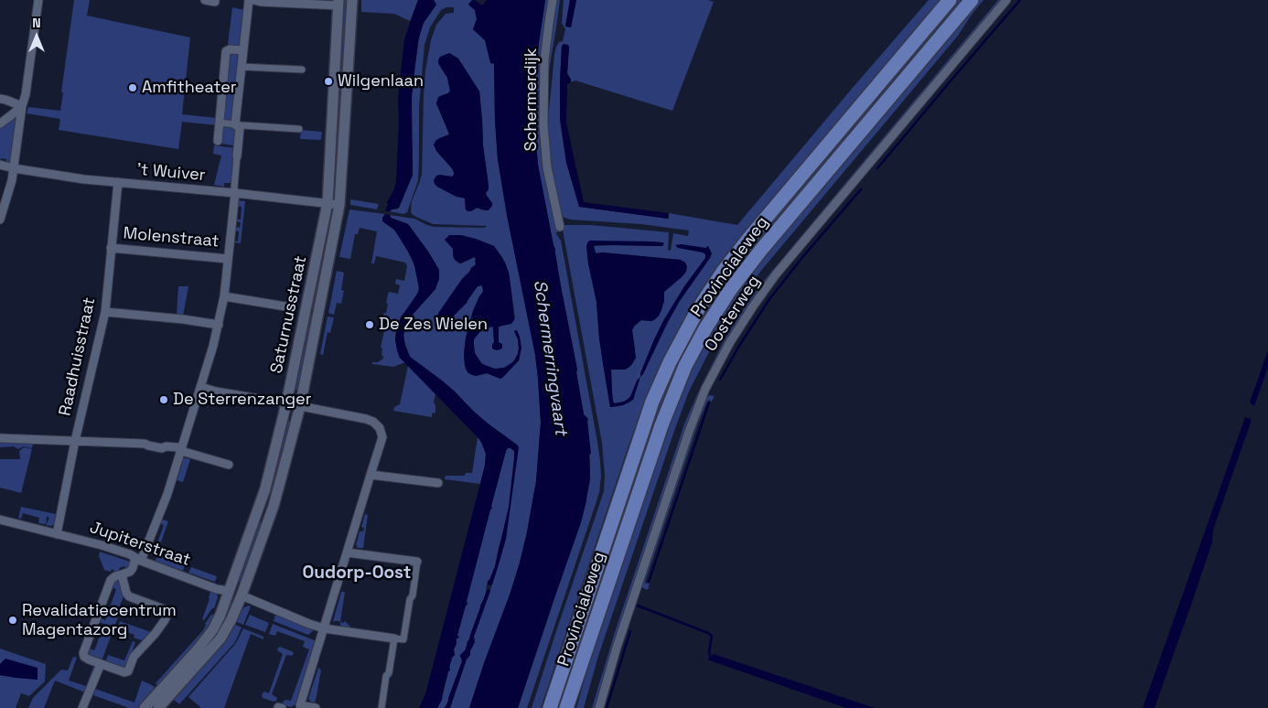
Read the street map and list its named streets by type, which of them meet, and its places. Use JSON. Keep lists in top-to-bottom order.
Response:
{
  "streets": {
    "highway": ["Provincialeweg"],
    "street": [
      "Schermerdijk",
      "'t Wuiver",
      "Molenstraat",
      "Oosterweg",
      "Saturnusstraat",
      "Raadhuisstraat",
      "Jupiterstraat"
    ]
  },
  "crossings": [
    ["'t Wuiver", "Saturnusstraat"],
    ["'t Wuiver", "Raadhuisstraat"],
    ["Molenstraat", "Raadhuisstraat"],
    ["Saturnusstraat", "Jupiterstraat"],
    ["Raadhuisstraat", "Jupiterstraat"]
  ],
  "districts": ["Oudorp-Oost"],
  "water": ["Schermerringvaart"],
  "places": [
    "Wilgenlaan",
    "Amfitheater",
    "De Zes Wielen",
    "De Sterrenzanger",
    "Revalidatiecentrum Magentazorg"
  ],
  "north": "top"
}
